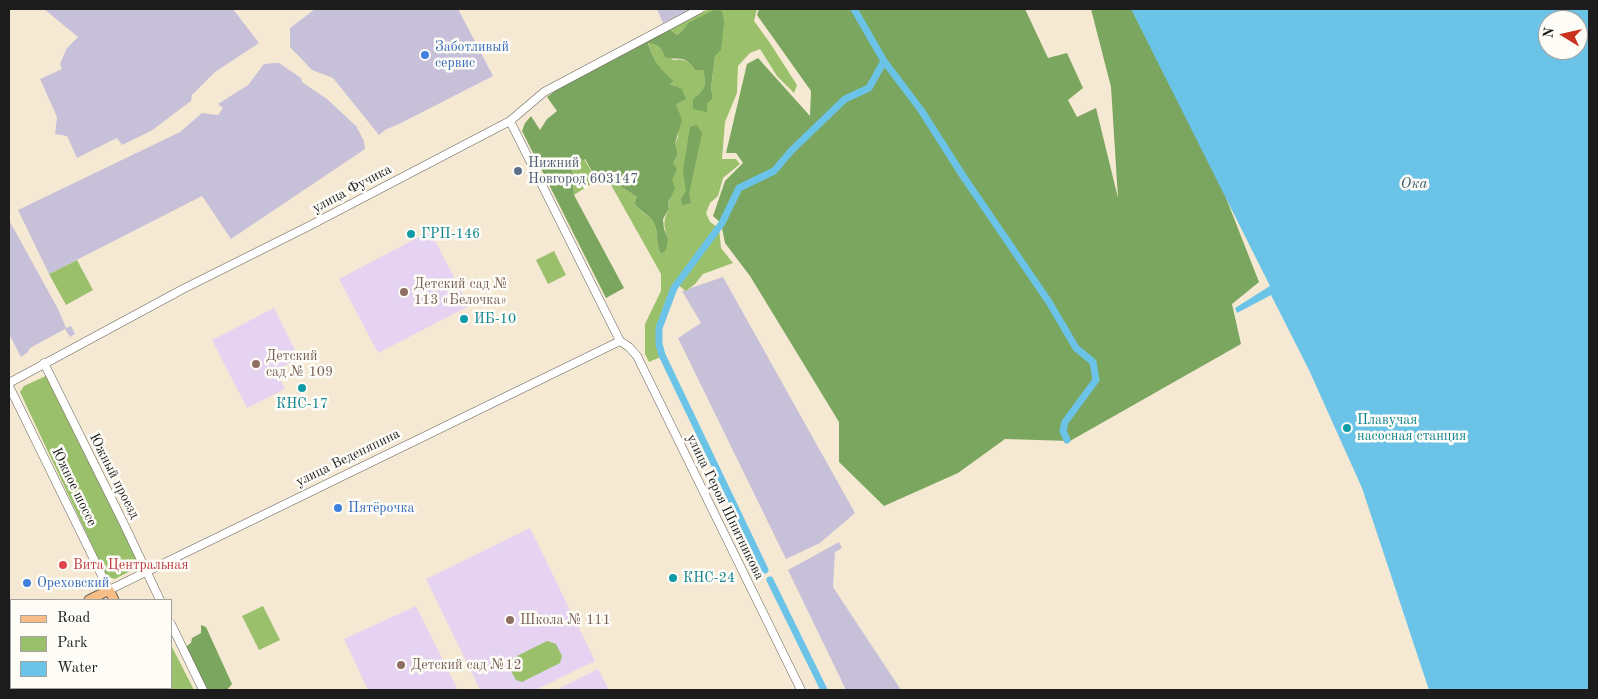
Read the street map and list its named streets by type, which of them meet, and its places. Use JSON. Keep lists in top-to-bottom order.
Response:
{
  "streets": {
    "main road": ["улица Веденяпина", "Южное шоссе"],
    "street": ["улица Фучика", "Южный проезд", "улица Героя Шнитникова"]
  },
  "crossings": [
    ["улица Фучика", "Южный проезд"],
    ["улица Фучика", "Южное шоссе"],
    ["улица Веденяпина", "Южный проезд"],
    ["улица Веденяпина", "Южное шоссе"],
    ["улица Веденяпина", "улица Героя Шнитникова"]
  ],
  "water": ["Ока"],
  "places": [
    "Заботливый сервис",
    "Нижний Новгород 603147",
    "ГРП-146",
    "Детский сад № 113 «Белочка»",
    "ИБ-10",
    "Детский сад № 109",
    "КНС-17",
    "Плавучая насосная станция",
    "Пятёрочка",
    "Вита Центральная",
    "КНС-24",
    "Ореховский",
    "Школа № 111",
    "Детский сад №12"
  ],
  "legend": ["Road", "Park", "Water"],
  "north": "left"
}
